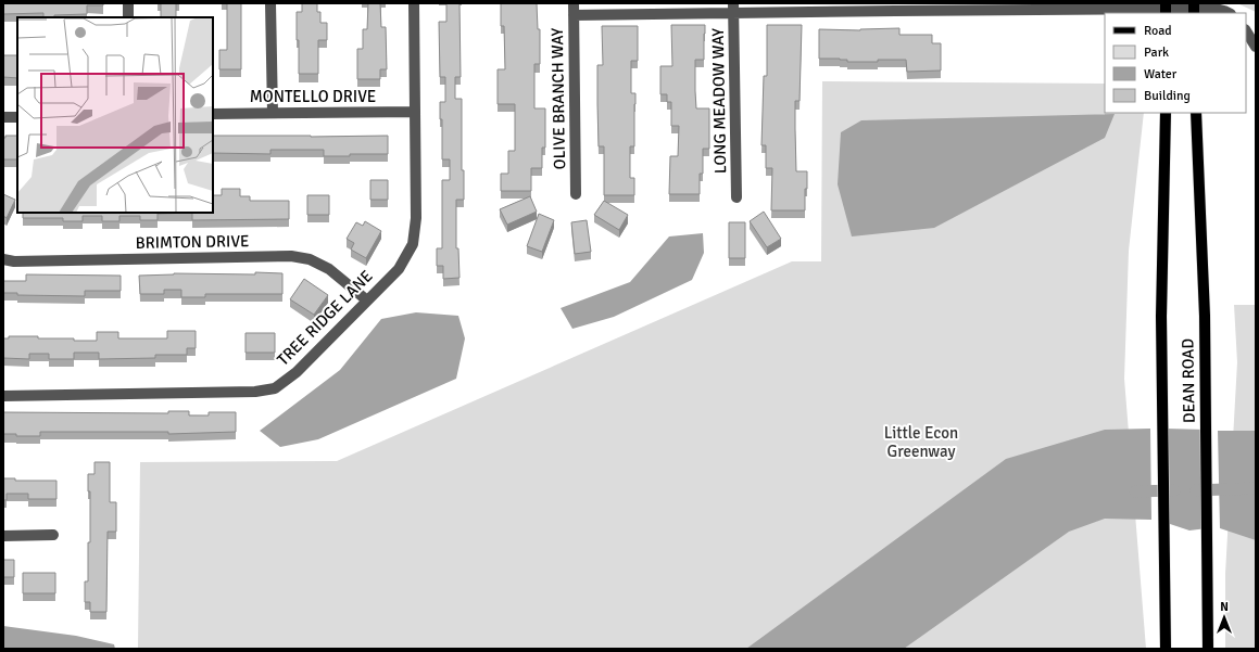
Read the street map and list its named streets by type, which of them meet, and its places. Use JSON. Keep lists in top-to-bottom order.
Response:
{
  "streets": {
    "main road": ["DEAN ROAD"],
    "street": [
      "MONTELLO DRIVE",
      "OLIVE BRANCH WAY",
      "LONG MEADOW WAY",
      "BRIMTON DRIVE",
      "TREE RIDGE LANE"
    ]
  },
  "crossings": [
    ["MONTELLO DRIVE", "TREE RIDGE LANE"],
    ["BRIMTON DRIVE", "TREE RIDGE LANE"]
  ],
  "parks": ["Little Econ Greenway"],
  "legend": [
    "Road",
    "Park",
    "Water",
    "Building"
  ],
  "north": "top"
}
